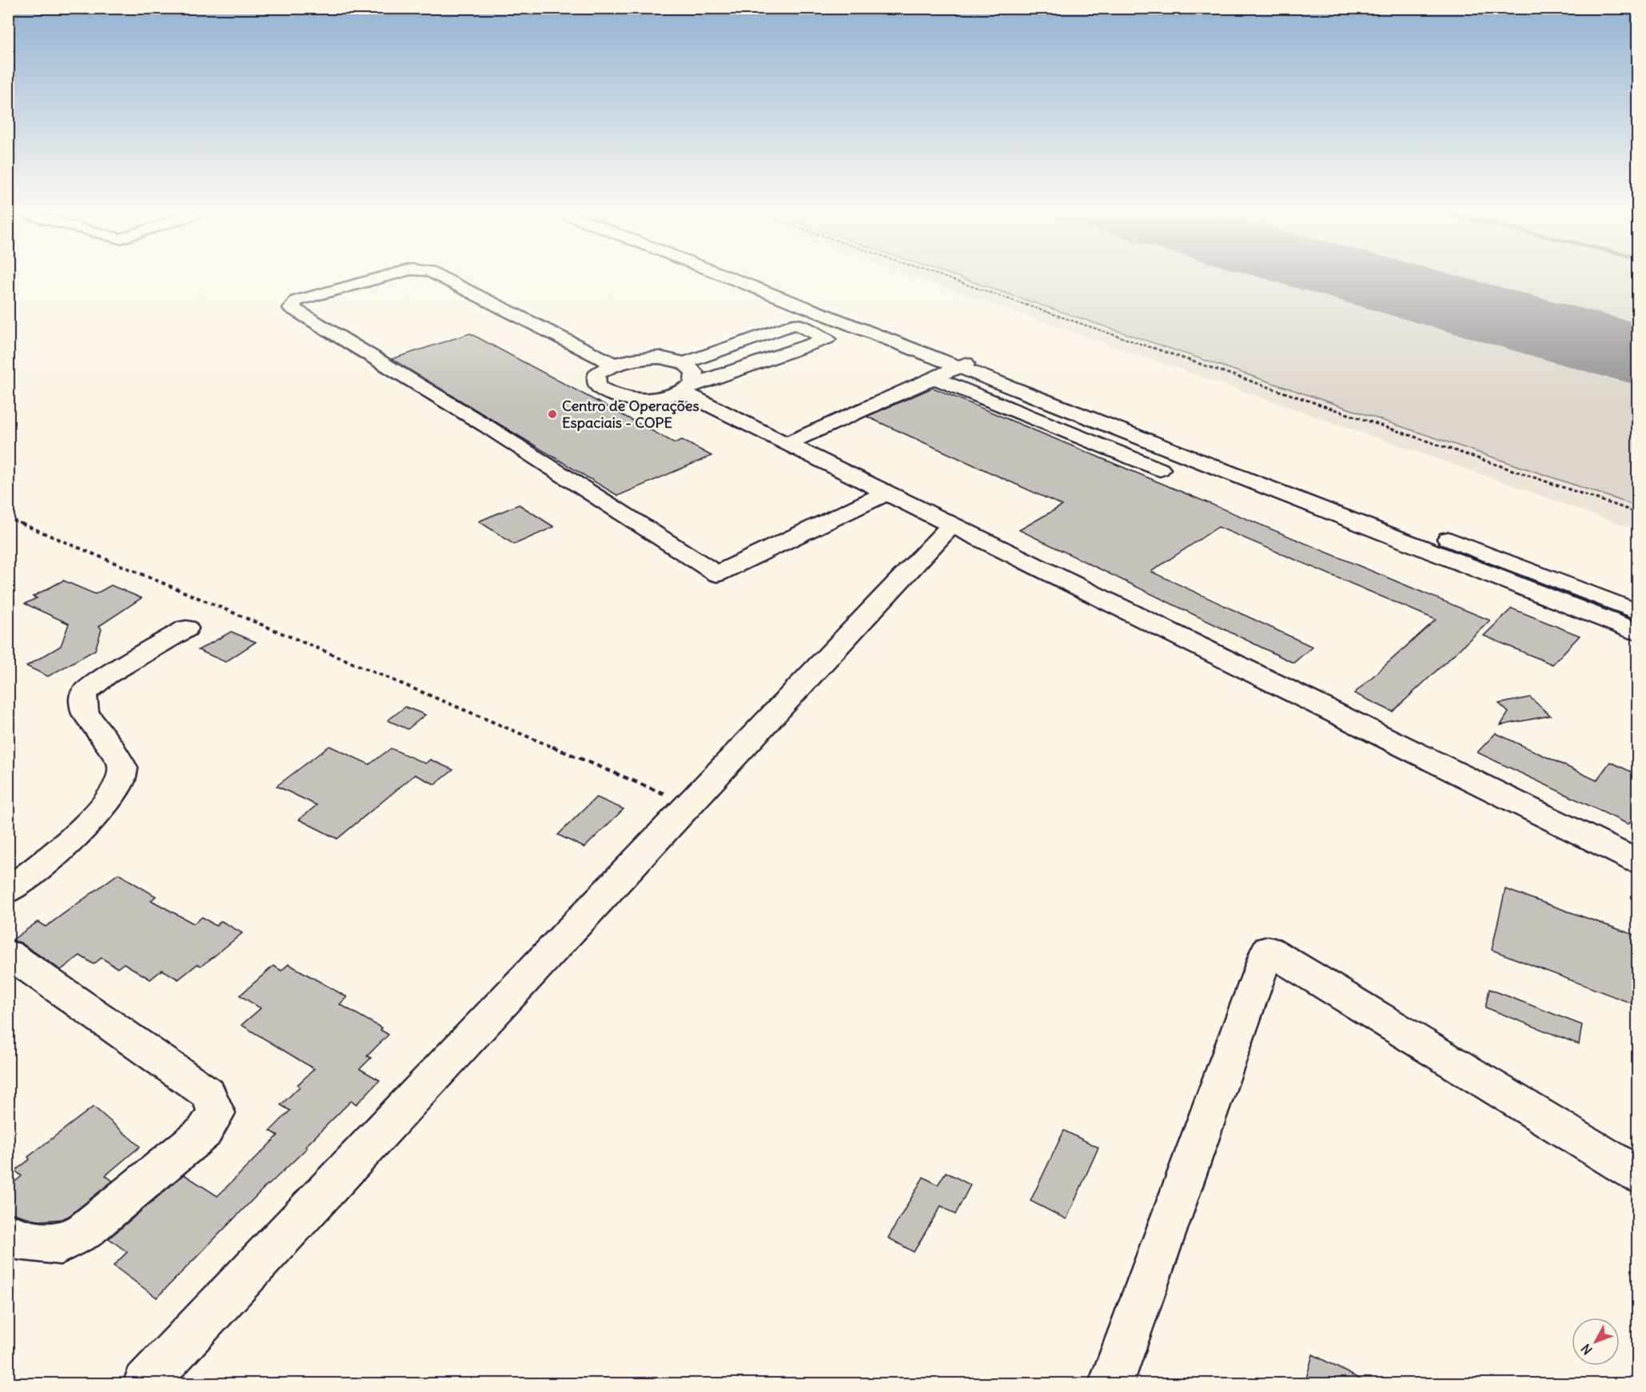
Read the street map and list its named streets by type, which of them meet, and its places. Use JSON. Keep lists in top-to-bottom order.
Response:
{
  "places": ["Centro de Operações Espaciais - COPE"],
  "north": "bottom left"
}
